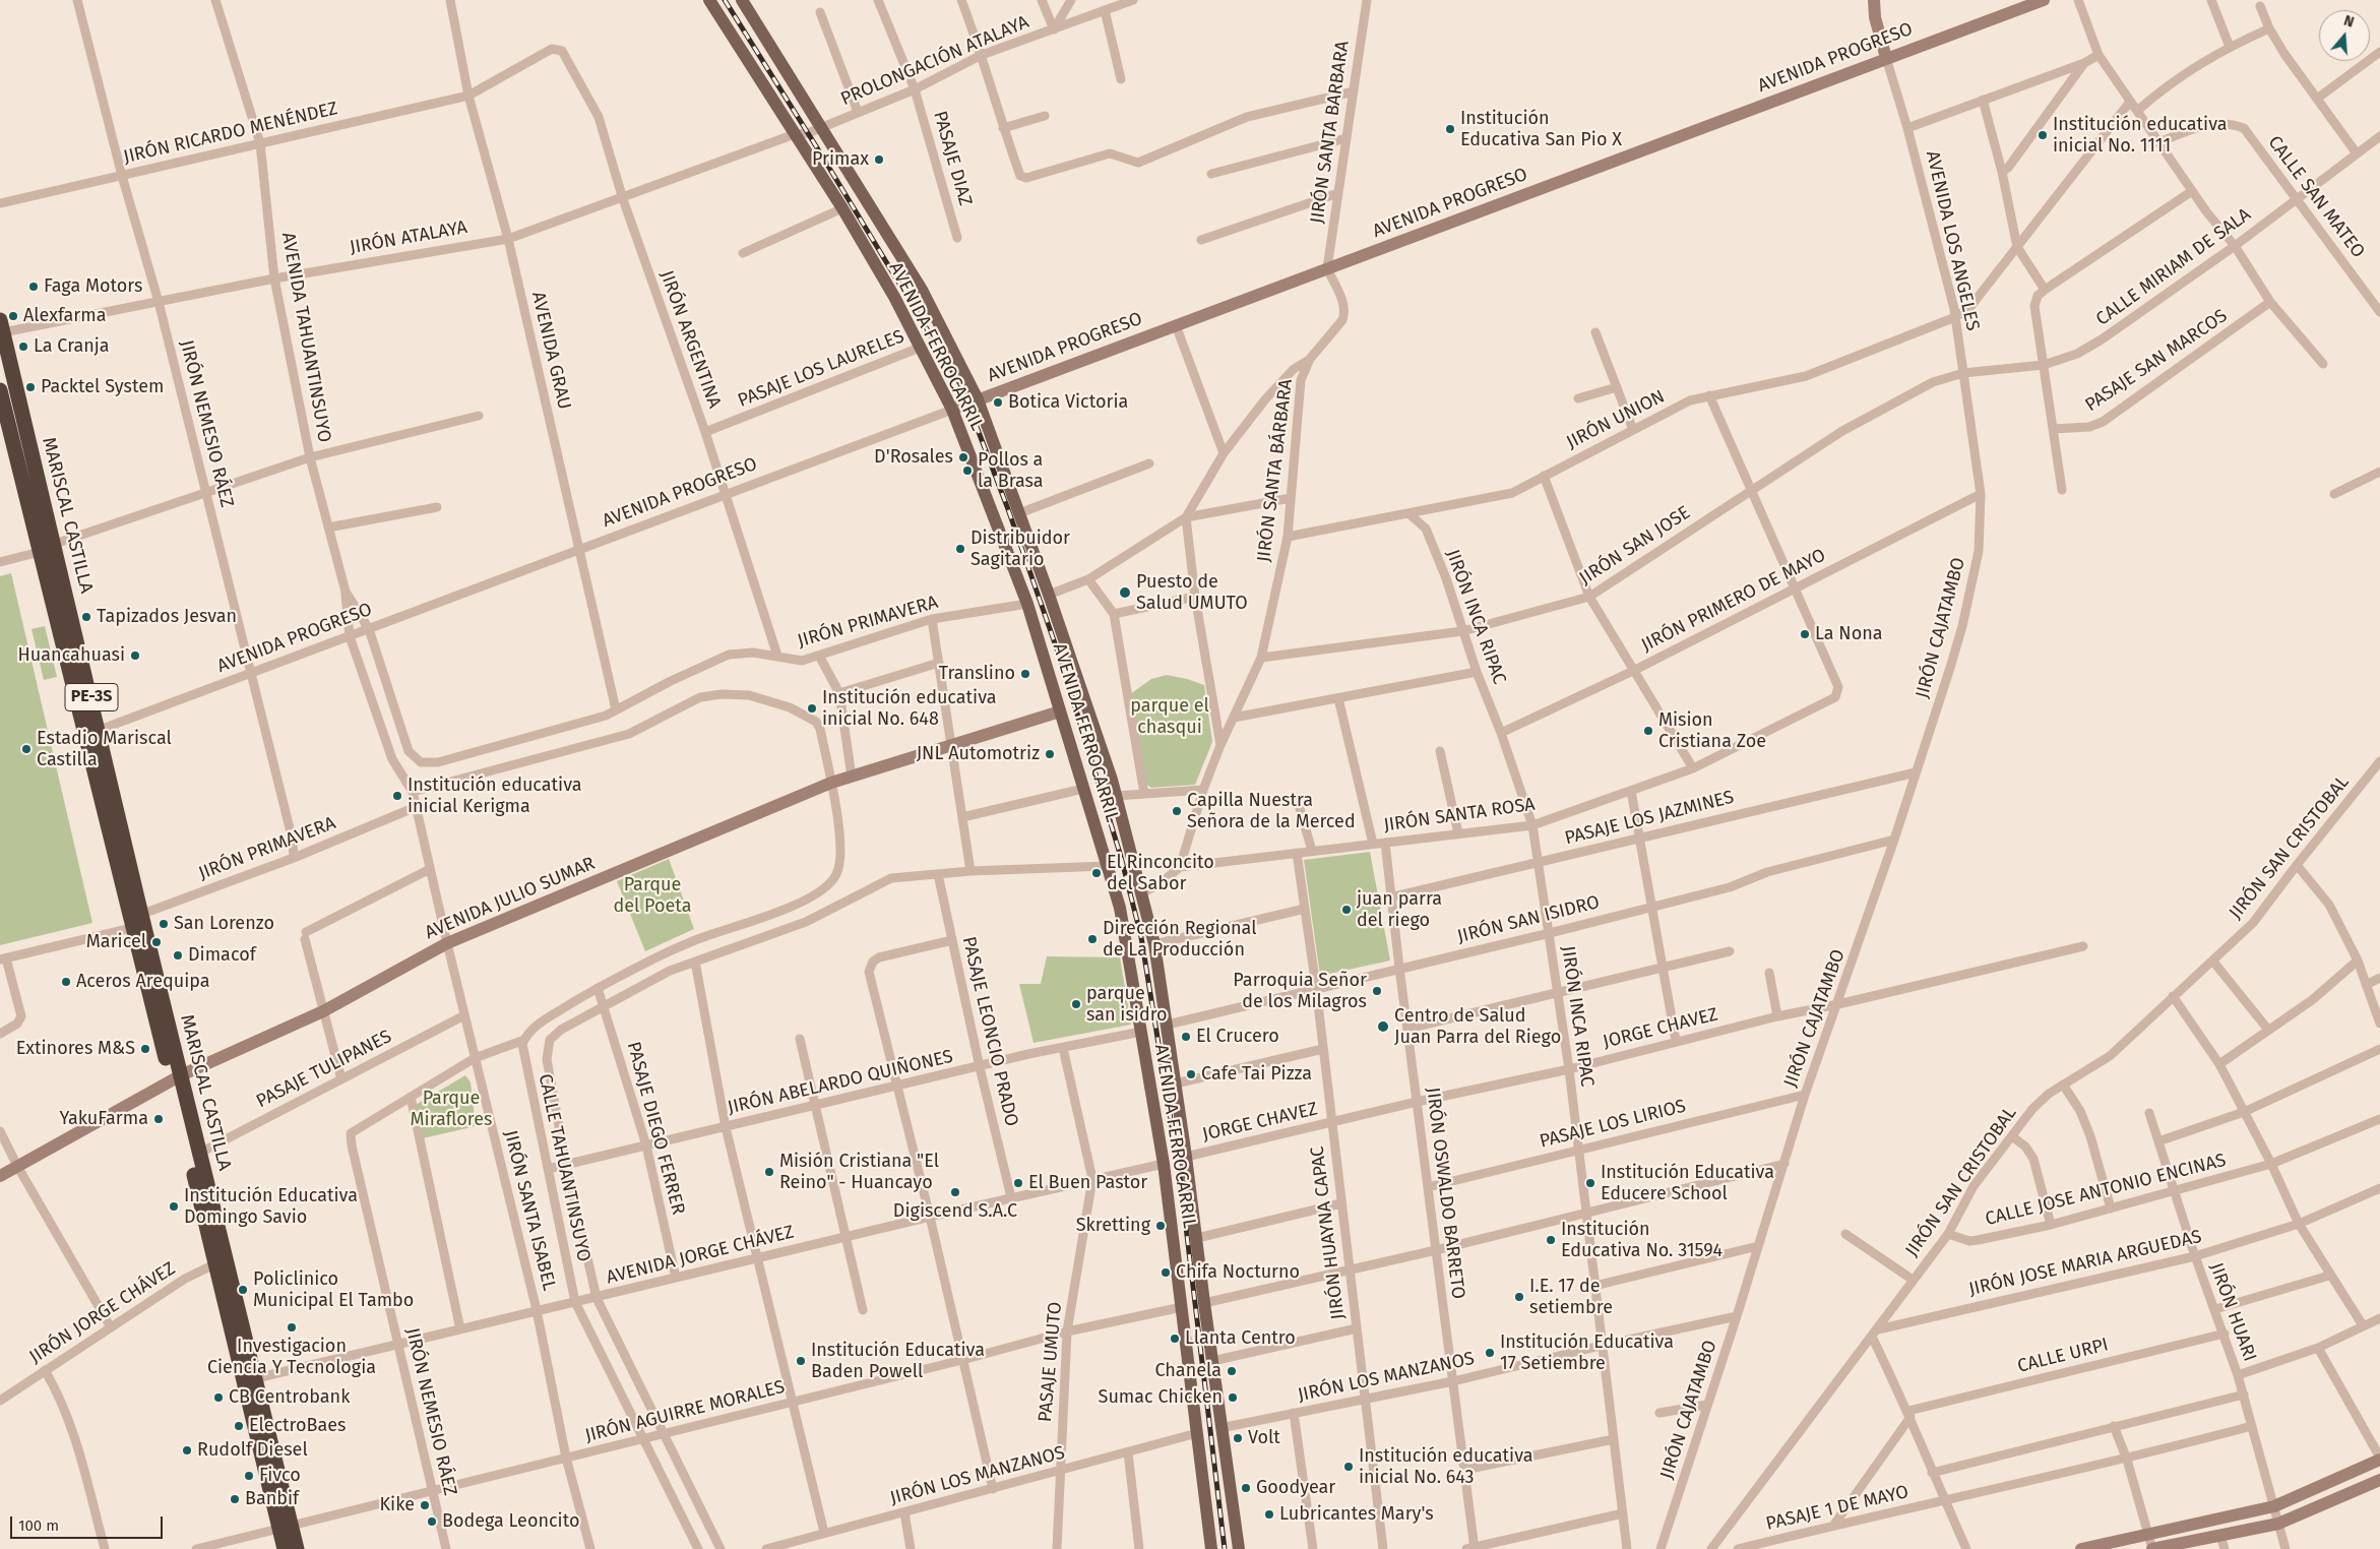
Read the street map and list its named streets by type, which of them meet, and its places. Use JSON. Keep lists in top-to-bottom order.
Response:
{
  "streets": {
    "highway": ["MARISCAL CASTILLA", "PE-3S"],
    "main road": ["AVENIDA FERROCARRIL"],
    "street": [
      "AVENIDA PROGRESO",
      "PROLONGACIÓN ATALAYA",
      "JIRÓN SANTA BARBARA",
      "JIRÓN RICARDO MENÉNDEZ",
      "PASAJE DIAZ",
      "CALLE SAN MATEO",
      "JIRÓN ATALAYA",
      "AVENIDA LOS ANGELES",
      "CALLE MIRIAM DE SALA",
      "AVENIDA TAHUANTINSUYO",
      "JIRÓN ARGENTINA",
      "AVENIDA GRAU",
      "PASAJE SAN MARCOS",
      "PASAJE LOS LAURELES",
      "JIRÓN UNION",
      "JIRÓN NEMESIO RÁEZ",
      "JIRÓN SANTA BÁRBARA",
      "JIRÓN SAN JOSE",
      "JIRÓN PRIMERO DE MAYO",
      "JIRÓN INCA RIPAC",
      "JIRÓN PRIMAVERA",
      "JIRÓN CAJATAMBO",
      "JIRÓN SANTA ROSA",
      "PASAJE LOS JAZMINES",
      "JIRÓN SAN CRISTOBAL",
      "AVENIDA JULIO SUMAR",
      "JIRÓN SAN ISIDRO",
      "JORGE CHAVEZ",
      "PASAJE LEONCIO PRADO",
      "PASAJE TULIPANES",
      "JIRÓN ABELARDO QUIÑONES",
      "PASAJE LOS LIRIOS",
      "PASAJE DIEGO FERRER",
      "CALLE TAHUANTINSUYO",
      "CALLE JOSE ANTONIO ENCINAS",
      "JIRÓN OSWALDO BARRETO",
      "JIRÓN SANTA ISABEL",
      "JIRÓN HUAYNA CAPAC",
      "AVENIDA JORGE CHÁVEZ",
      "JIRÓN JOSE MARIA ARGUEDAS",
      "JIRÓN HUARI",
      "JIRÓN JORGE CHÁVEZ",
      "CALLE URPI",
      "PASAJE UMUTO",
      "JIRÓN LOS MANZANOS",
      "JIRÓN AGUIRRE MORALES",
      "PASAJE 1 DE MAYO"
    ]
  },
  "crossings": [
    ["AVENIDA PROGRESO", "JIRÓN SANTA BARBARA"],
    ["AVENIDA PROGRESO", "AVENIDA LOS ANGELES"],
    ["AVENIDA PROGRESO", "AVENIDA TAHUANTINSUYO"],
    ["AVENIDA PROGRESO", "JIRÓN ARGENTINA"],
    ["AVENIDA PROGRESO", "AVENIDA FERROCARRIL"],
    ["AVENIDA PROGRESO", "AVENIDA GRAU"],
    ["AVENIDA PROGRESO", "JIRÓN NEMESIO RÁEZ"],
    ["AVENIDA PROGRESO", "JIRÓN SANTA BÁRBARA"],
    ["AVENIDA PROGRESO", "MARISCAL CASTILLA"],
    ["PROLONGACIÓN ATALAYA", "PASAJE DIAZ"],
    ["PROLONGACIÓN ATALAYA", "JIRÓN ATALAYA"],
    ["PROLONGACIÓN ATALAYA", "AVENIDA FERROCARRIL"],
    ["JIRÓN SANTA BARBARA", "JIRÓN SANTA BÁRBARA"],
    ["JIRÓN RICARDO MENÉNDEZ", "AVENIDA TAHUANTINSUYO"],
    ["JIRÓN RICARDO MENÉNDEZ", "JIRÓN ARGENTINA"],
    ["JIRÓN RICARDO MENÉNDEZ", "AVENIDA GRAU"],
    ["JIRÓN RICARDO MENÉNDEZ", "JIRÓN NEMESIO RÁEZ"],
    ["CALLE SAN MATEO", "CALLE MIRIAM DE SALA"],
    ["JIRÓN ATALAYA", "AVENIDA TAHUANTINSUYO"],
    ["JIRÓN ATALAYA", "JIRÓN ARGENTINA"],
    ["JIRÓN ATALAYA", "AVENIDA FERROCARRIL"],
    ["JIRÓN ATALAYA", "AVENIDA GRAU"],
    ["JIRÓN ATALAYA", "JIRÓN NEMESIO RÁEZ"],
    ["JIRÓN ATALAYA", "MARISCAL CASTILLA"],
    ["AVENIDA LOS ANGELES", "CALLE MIRIAM DE SALA"],
    ["AVENIDA LOS ANGELES", "JIRÓN UNION"],
    ["AVENIDA LOS ANGELES", "JIRÓN SAN JOSE"],
    ["AVENIDA LOS ANGELES", "JIRÓN PRIMERO DE MAYO"],
    ["AVENIDA LOS ANGELES", "JIRÓN CAJATAMBO"],
    ["CALLE MIRIAM DE SALA", "JIRÓN SAN JOSE"],
    ["AVENIDA TAHUANTINSUYO", "JIRÓN ARGENTINA"],
    ["AVENIDA TAHUANTINSUYO", "AVENIDA GRAU"],
    ["AVENIDA TAHUANTINSUYO", "JIRÓN PRIMAVERA"],
    ["AVENIDA TAHUANTINSUYO", "JIRÓN SANTA ISABEL"],
    ["JIRÓN ARGENTINA", "PASAJE LOS LAURELES"],
    ["JIRÓN ARGENTINA", "JIRÓN PRIMAVERA"],
    ["AVENIDA FERROCARRIL", "PASAJE LOS LAURELES"],
    ["AVENIDA FERROCARRIL", "JIRÓN PRIMAVERA"],
    ["AVENIDA FERROCARRIL", "AVENIDA JULIO SUMAR"],
    ["AVENIDA FERROCARRIL", "JIRÓN SAN ISIDRO"],
    ["AVENIDA FERROCARRIL", "JORGE CHAVEZ"],
    ["AVENIDA FERROCARRIL", "JIRÓN ABELARDO QUIÑONES"],
    ["AVENIDA FERROCARRIL", "AVENIDA JORGE CHÁVEZ"],
    ["AVENIDA FERROCARRIL", "JIRÓN LOS MANZANOS"],
    ["AVENIDA FERROCARRIL", "JIRÓN AGUIRRE MORALES"],
    ["JIRÓN UNION", "JIRÓN SANTA BÁRBARA"],
    ["JIRÓN UNION", "JIRÓN INCA RIPAC"],
    ["JIRÓN NEMESIO RÁEZ", "JIRÓN PRIMAVERA"],
    ["JIRÓN NEMESIO RÁEZ", "AVENIDA JORGE CHÁVEZ"],
    ["JIRÓN NEMESIO RÁEZ", "JIRÓN AGUIRRE MORALES"],
    ["JIRÓN SANTA BÁRBARA", "JIRÓN SAN JOSE"],
    ["MARISCAL CASTILLA", "JIRÓN PRIMAVERA"],
    ["MARISCAL CASTILLA", "PE-3S"],
    ["MARISCAL CASTILLA", "AVENIDA JULIO SUMAR"],
    ["MARISCAL CASTILLA", "PASAJE TULIPANES"],
    ["MARISCAL CASTILLA", "AVENIDA JORGE CHÁVEZ"],
    ["MARISCAL CASTILLA", "JIRÓN JORGE CHÁVEZ"],
    ["MARISCAL CASTILLA", "JIRÓN AGUIRRE MORALES"],
    ["JIRÓN SAN JOSE", "JIRÓN INCA RIPAC"],
    ["JIRÓN PRIMERO DE MAYO", "JIRÓN INCA RIPAC"],
    ["JIRÓN PRIMERO DE MAYO", "JIRÓN CAJATAMBO"],
    ["JIRÓN PRIMERO DE MAYO", "JIRÓN SANTA ROSA"],
    ["JIRÓN INCA RIPAC", "JIRÓN SANTA ROSA"],
    ["JIRÓN INCA RIPAC", "PASAJE LOS JAZMINES"],
    ["JIRÓN INCA RIPAC", "JIRÓN SAN ISIDRO"],
    ["JIRÓN INCA RIPAC", "JORGE CHAVEZ"],
    ["JIRÓN INCA RIPAC", "PASAJE LOS LIRIOS"],
    ["JIRÓN INCA RIPAC", "JIRÓN LOS MANZANOS"],
    ["JIRÓN PRIMAVERA", "PE-3S"],
    ["JIRÓN PRIMAVERA", "JIRÓN SANTA ISABEL"],
    ["JIRÓN CAJATAMBO", "PASAJE LOS JAZMINES"],
    ["JIRÓN CAJATAMBO", "JIRÓN SAN ISIDRO"],
    ["JIRÓN CAJATAMBO", "JORGE CHAVEZ"],
    ["JIRÓN CAJATAMBO", "PASAJE LOS LIRIOS"],
    ["JIRÓN CAJATAMBO", "JIRÓN LOS MANZANOS"],
    ["PE-3S", "AVENIDA JULIO SUMAR"],
    ["JIRÓN SANTA ROSA", "JIRÓN OSWALDO BARRETO"],
    ["JIRÓN SANTA ROSA", "JIRÓN HUAYNA CAPAC"],
    ["PASAJE LOS JAZMINES", "JIRÓN OSWALDO BARRETO"],
    ["JIRÓN SAN CRISTOBAL", "CALLE JOSE ANTONIO ENCINAS"],
    ["JIRÓN SAN CRISTOBAL", "JIRÓN JOSE MARIA ARGUEDAS"],
    ["AVENIDA JULIO SUMAR", "JIRÓN SANTA ISABEL"],
    ["JIRÓN SAN ISIDRO", "JIRÓN OSWALDO BARRETO"],
    ["JIRÓN SAN ISIDRO", "JIRÓN HUAYNA CAPAC"],
    ["JORGE CHAVEZ", "JIRÓN OSWALDO BARRETO"],
    ["JORGE CHAVEZ", "JIRÓN HUAYNA CAPAC"],
    ["PASAJE LEONCIO PRADO", "JIRÓN ABELARDO QUIÑONES"],
    ["PASAJE LEONCIO PRADO", "AVENIDA JORGE CHÁVEZ"],
    ["PASAJE TULIPANES", "JIRÓN SANTA ISABEL"],
    ["JIRÓN ABELARDO QUIÑONES", "PASAJE DIEGO FERRER"],
    ["JIRÓN ABELARDO QUIÑONES", "CALLE TAHUANTINSUYO"],
    ["PASAJE LOS LIRIOS", "JIRÓN OSWALDO BARRETO"],
    ["PASAJE DIEGO FERRER", "CALLE TAHUANTINSUYO"],
    ["PASAJE DIEGO FERRER", "AVENIDA JORGE CHÁVEZ"],
    ["CALLE TAHUANTINSUYO", "AVENIDA JORGE CHÁVEZ"],
    ["CALLE TAHUANTINSUYO", "JIRÓN AGUIRRE MORALES"],
    ["CALLE JOSE ANTONIO ENCINAS", "JIRÓN HUARI"],
    ["JIRÓN OSWALDO BARRETO", "JIRÓN LOS MANZANOS"],
    ["JIRÓN SANTA ISABEL", "AVENIDA JORGE CHÁVEZ"],
    ["JIRÓN SANTA ISABEL", "JIRÓN AGUIRRE MORALES"],
    ["JIRÓN HUAYNA CAPAC", "JIRÓN LOS MANZANOS"],
    ["AVENIDA JORGE CHÁVEZ", "PASAJE UMUTO"],
    ["JIRÓN JOSE MARIA ARGUEDAS", "JIRÓN HUARI"],
    ["JIRÓN HUARI", "CALLE URPI"],
    ["JIRÓN HUARI", "PASAJE 1 DE MAYO"],
    ["PASAJE UMUTO", "JIRÓN LOS MANZANOS"],
    ["PASAJE UMUTO", "JIRÓN AGUIRRE MORALES"]
  ],
  "parks": ["parque el chasqui", "Parque del Poeta", "Parque Miraflores"],
  "places": [
    "Institución Educativa San Pio X",
    "Institución educativa inicial No. 1111",
    "Primax",
    "Faga Motors",
    "Alexfarma",
    "La Cranja",
    "Packtel System",
    "Botica Victoria",
    "D'Rosales",
    "Pollos a la Brasa",
    "Distribuidor Sagitario",
    "Puesto de Salud UMUTO",
    "Tapizados Jesvan",
    "La Nona",
    "Huancahuasi",
    "Translino",
    "Institución educativa inicial No. 648",
    "Mision Cristiana Zoe",
    "Estadio Mariscal Castilla",
    "JNL Automotriz",
    "Institución educativa inicial Kerigma",
    "Capilla Nuestra Señora de la Merced",
    "El Rinconcito del Sabor",
    "juan parra del riego",
    "San Lorenzo",
    "Dirección Regional de La Producción",
    "Maricel",
    "Dimacof",
    "Aceros Arequipa",
    "Parroquia Señor de los Milagros",
    "parque san isidro",
    "Centro de Salud Juan Parra del Riego",
    "El Crucero",
    "Extinores M&S",
    "Cafe Tai Pizza",
    "YakuFarma",
    "Misión Cristiana \"El Reino\" - Huancayo",
    "El Buen Pastor",
    "Institución Educativa Educere School",
    "Digiscend S.A.C",
    "Institución Educativa Domingo Savio",
    "Skretting",
    "Institución Educativa No. 31594",
    "Chifa Nocturno",
    "Policlinico Municipal El Tambo",
    "I.E. 17 de setiembre",
    "Investigacion Ciencia Y Tecnologia",
    "Llanta Centro",
    "Institución Educativa 17 Setiembre",
    "Institución Educativa Baden Powell",
    "Chanela",
    "CB Centrobank",
    "Sumac Chicken",
    "ElectroBaes",
    "Volt",
    "Rudolf Diesel",
    "Institución educativa inicial No. 643",
    "Fivco",
    "Goodyear",
    "Banbif",
    "Kike",
    "Lubricantes Mary's",
    "Bodega Leoncito"
  ],
  "scale_bar": "100 m",
  "north": "top"
}
